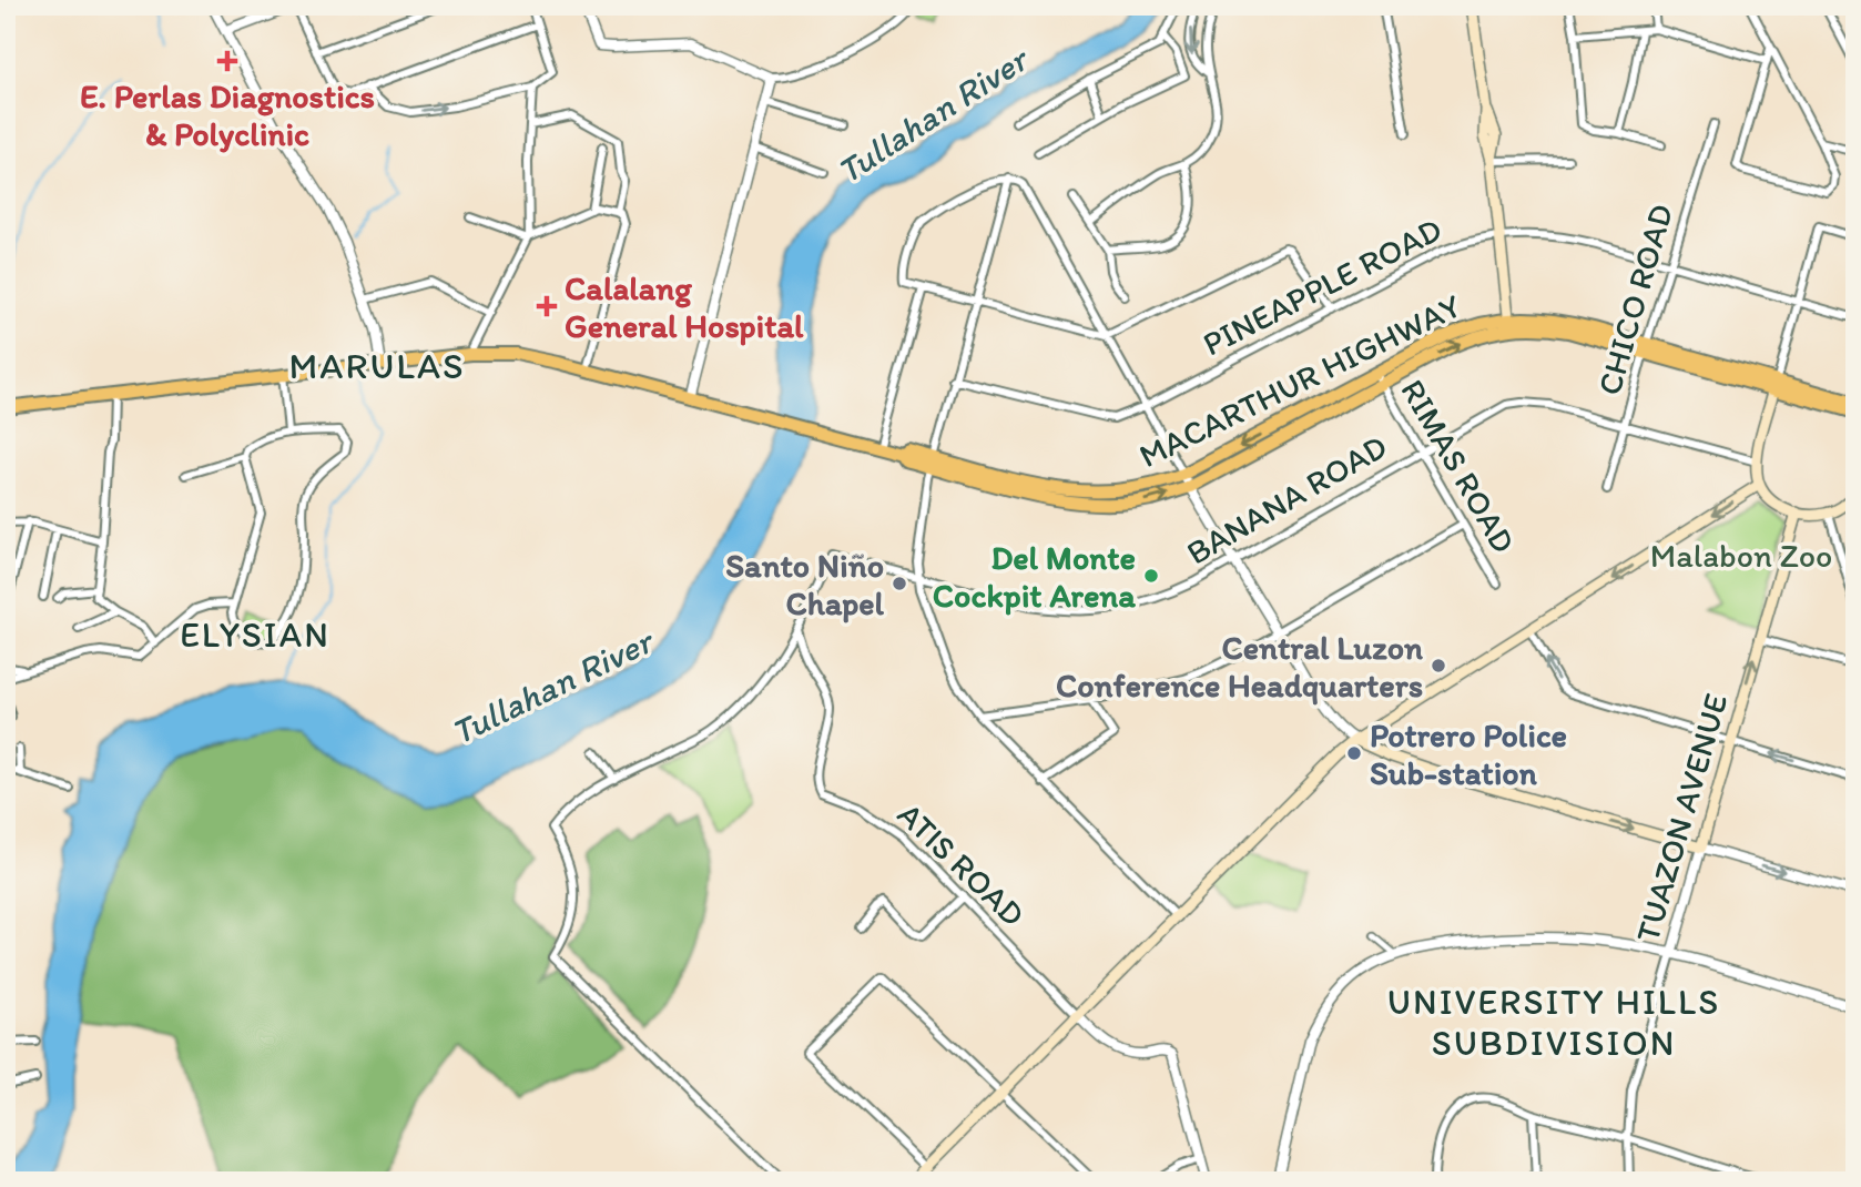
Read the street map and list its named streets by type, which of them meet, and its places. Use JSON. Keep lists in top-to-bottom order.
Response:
{
  "streets": {
    "highway": ["MACARTHUR HIGHWAY"],
    "main road": ["TUAZON AVENUE"],
    "street": [
      "PINEAPPLE ROAD",
      "CHICO ROAD",
      "RIMAS ROAD",
      "BANANA ROAD",
      "ATIS ROAD"
    ]
  },
  "crossings": [
    ["PINEAPPLE ROAD", "CHICO ROAD"],
    ["CHICO ROAD", "MACARTHUR HIGHWAY"],
    ["CHICO ROAD", "BANANA ROAD"],
    ["MACARTHUR HIGHWAY", "RIMAS ROAD"],
    ["RIMAS ROAD", "BANANA ROAD"],
    ["BANANA ROAD", "ATIS ROAD"]
  ],
  "districts": ["MARULAS", "ELYSIAN", "UNIVERSITY HILLS SUBDIVISION"],
  "water": ["Tullahan River"],
  "parks": ["Malabon Zoo"],
  "places": {
    "health": ["E. Perlas Diagnostics & Polyclinic", "Calalang General Hospital"],
    "other": [
      "Del Monte Cockpit Arena",
      "Santo Niño Chapel",
      "Central Luzon Conference Headquarters",
      "Potrero Police Sub-station"
    ]
  }
}
